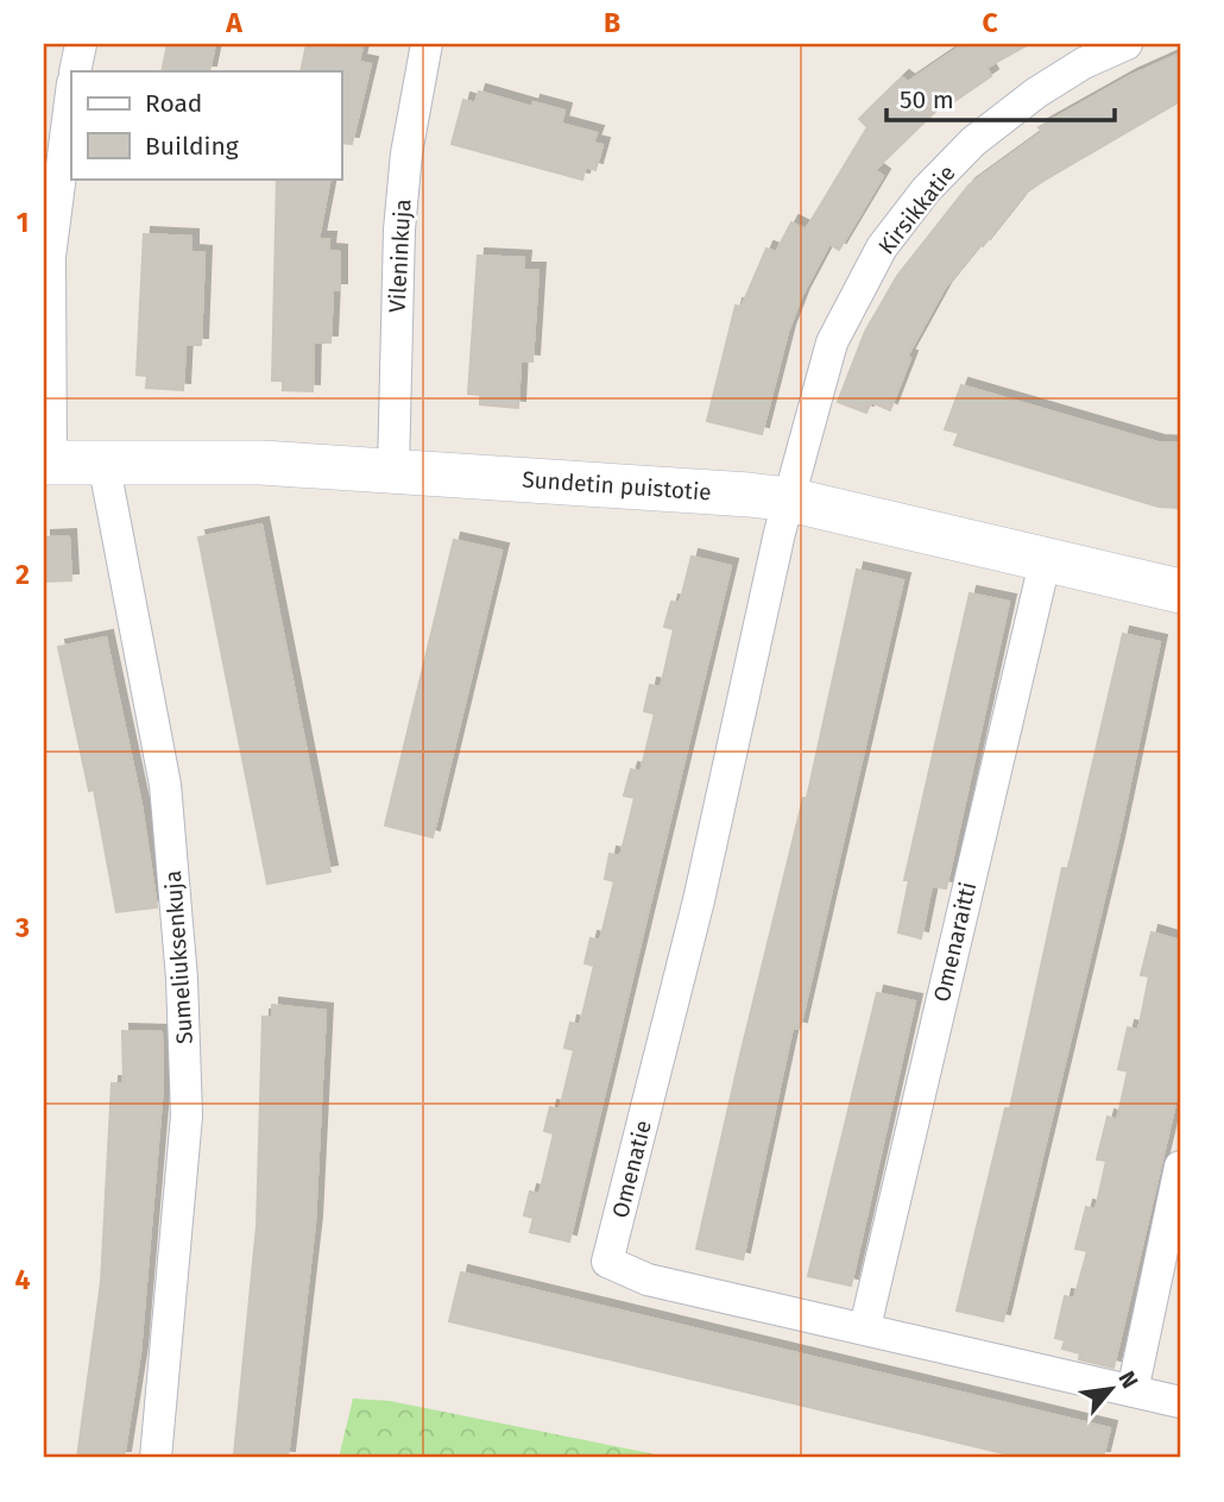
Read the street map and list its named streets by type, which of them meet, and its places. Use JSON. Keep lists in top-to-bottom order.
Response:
{
  "streets": {
    "street": [
      "Kirsikkatie",
      "Vileninkuja",
      "Sundetin puistotie",
      "Omenaraitti",
      "Sumeliuksenkuja",
      "Omenatie"
    ]
  },
  "crossings": [
    ["Kirsikkatie", "Sundetin puistotie"],
    ["Kirsikkatie", "Omenatie"],
    ["Vileninkuja", "Sundetin puistotie"],
    ["Sundetin puistotie", "Omenaraitti"],
    ["Sundetin puistotie", "Sumeliuksenkuja"],
    ["Sundetin puistotie", "Omenatie"],
    ["Omenaraitti", "Omenatie"]
  ],
  "legend": ["Road", "Building"],
  "scale_bar": "50 m",
  "north": "top right",
  "grid": {
    "columns": ["A", "B", "C"],
    "rows": [
      "1",
      "2",
      "3",
      "4"
    ]
  }
}
